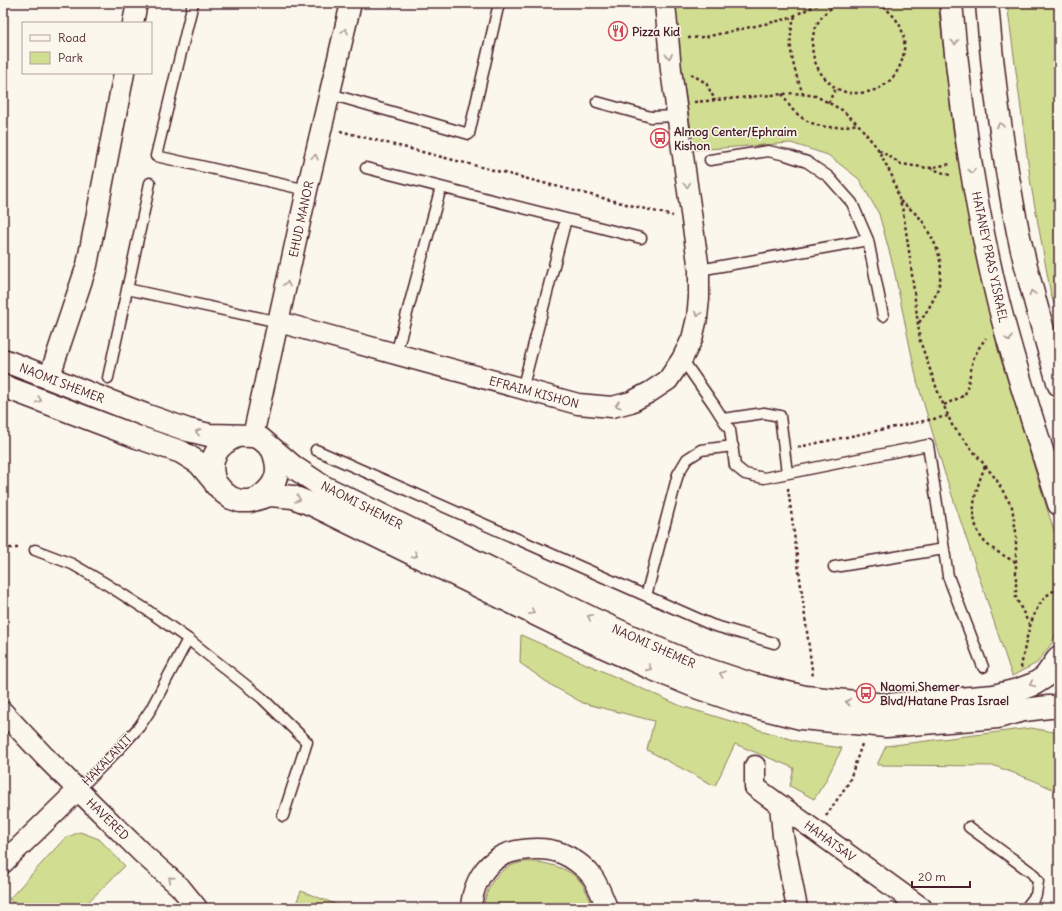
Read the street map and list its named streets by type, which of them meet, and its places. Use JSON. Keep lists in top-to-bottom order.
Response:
{
  "streets": {
    "street": [
      "EHUD MANOR",
      "HATANEY PRAS YISRAEL",
      "NAOMI SHEMER",
      "EFRAIM KISHON",
      "HAKALANIT",
      "HAVERED",
      "HAHATSAV"
    ]
  },
  "crossings": [
    ["EHUD MANOR", "NAOMI SHEMER"],
    ["EHUD MANOR", "EFRAIM KISHON"],
    ["HAKALANIT", "HAVERED"]
  ],
  "one_way": ["EHUD MANOR", "HAVERED"],
  "places": {
    "restaurant": ["Pizza Kid"],
    "bus stop": ["Almog Center/Ephraim Kishon", "Naomi Shemer Blvd/Hatane Pras Israel"]
  },
  "legend": ["Road", "Park"],
  "scale_bar": "20 m"
}
